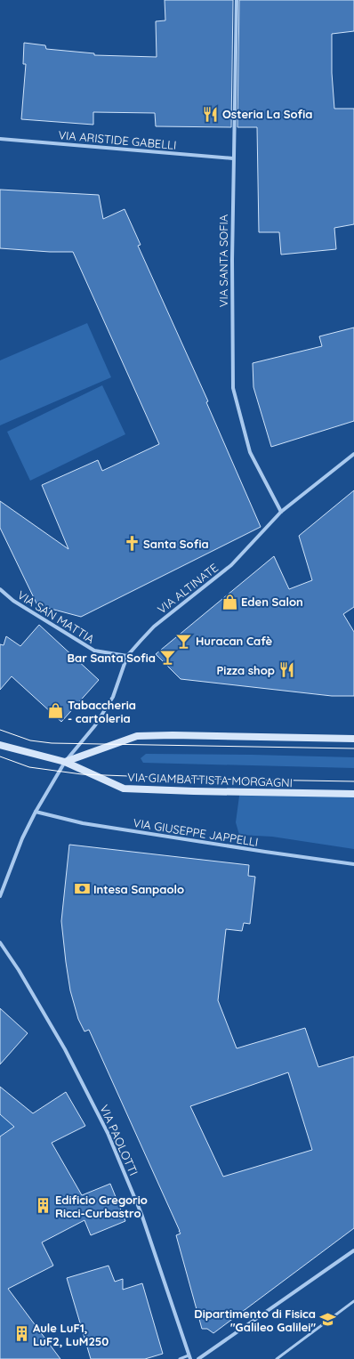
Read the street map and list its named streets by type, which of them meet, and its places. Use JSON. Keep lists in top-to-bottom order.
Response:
{
  "streets": {
    "street": [
      "VIA ARISTIDE GABELLI",
      "VIA SANTA SOFIA",
      "VIA ALTINATE",
      "VIA SAN MATTIA",
      "VIA GIAMBATTISTA MORGAGNI",
      "VIA GIUSEPPE JAPPELLI",
      "VIA PAOLOTTI"
    ]
  },
  "crossings": [
    ["VIA ARISTIDE GABELLI", "VIA SANTA SOFIA"],
    ["VIA SANTA SOFIA", "VIA ALTINATE"],
    ["VIA ALTINATE", "VIA SAN MATTIA"],
    ["VIA ALTINATE", "VIA GIAMBATTISTA MORGAGNI"],
    ["VIA ALTINATE", "VIA GIUSEPPE JAPPELLI"]
  ],
  "places": {
    "restaurant": ["Osteria La Sofia", "Pizza shop"],
    "church": ["Santa Sofia"],
    "shop": ["Eden Salon", "Tabaccheria - cartoleria"],
    "bar": ["Huracan Cafè", "Bar Santa Sofia"],
    "bank": ["Intesa Sanpaolo"],
    "building": ["Edificio Gregorio Ricci-Curbastro", "Aule LuF1, LuF2, LuM250"],
    "school or university": ["Dipartimento di Fisica \"Galileo Galilei\""]
  }
}
